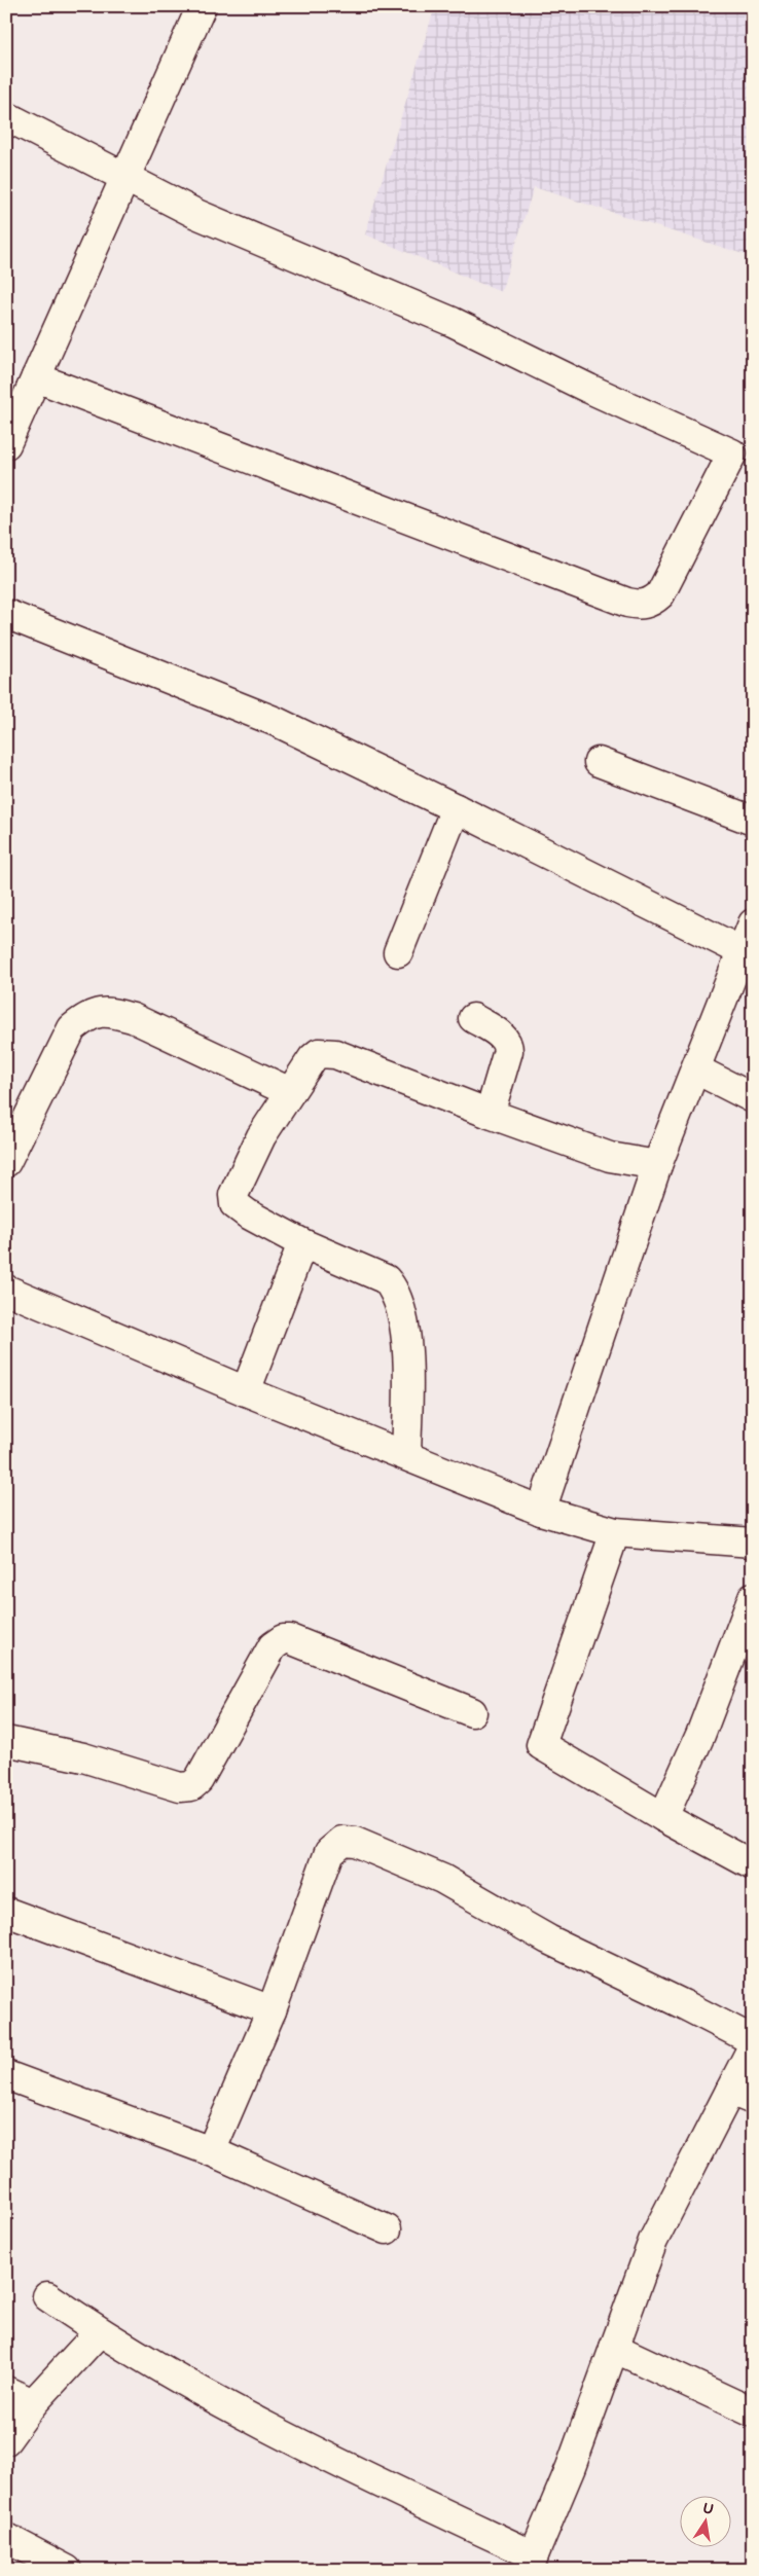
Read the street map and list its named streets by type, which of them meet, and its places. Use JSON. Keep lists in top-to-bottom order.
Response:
{
  "north": "top"
}
